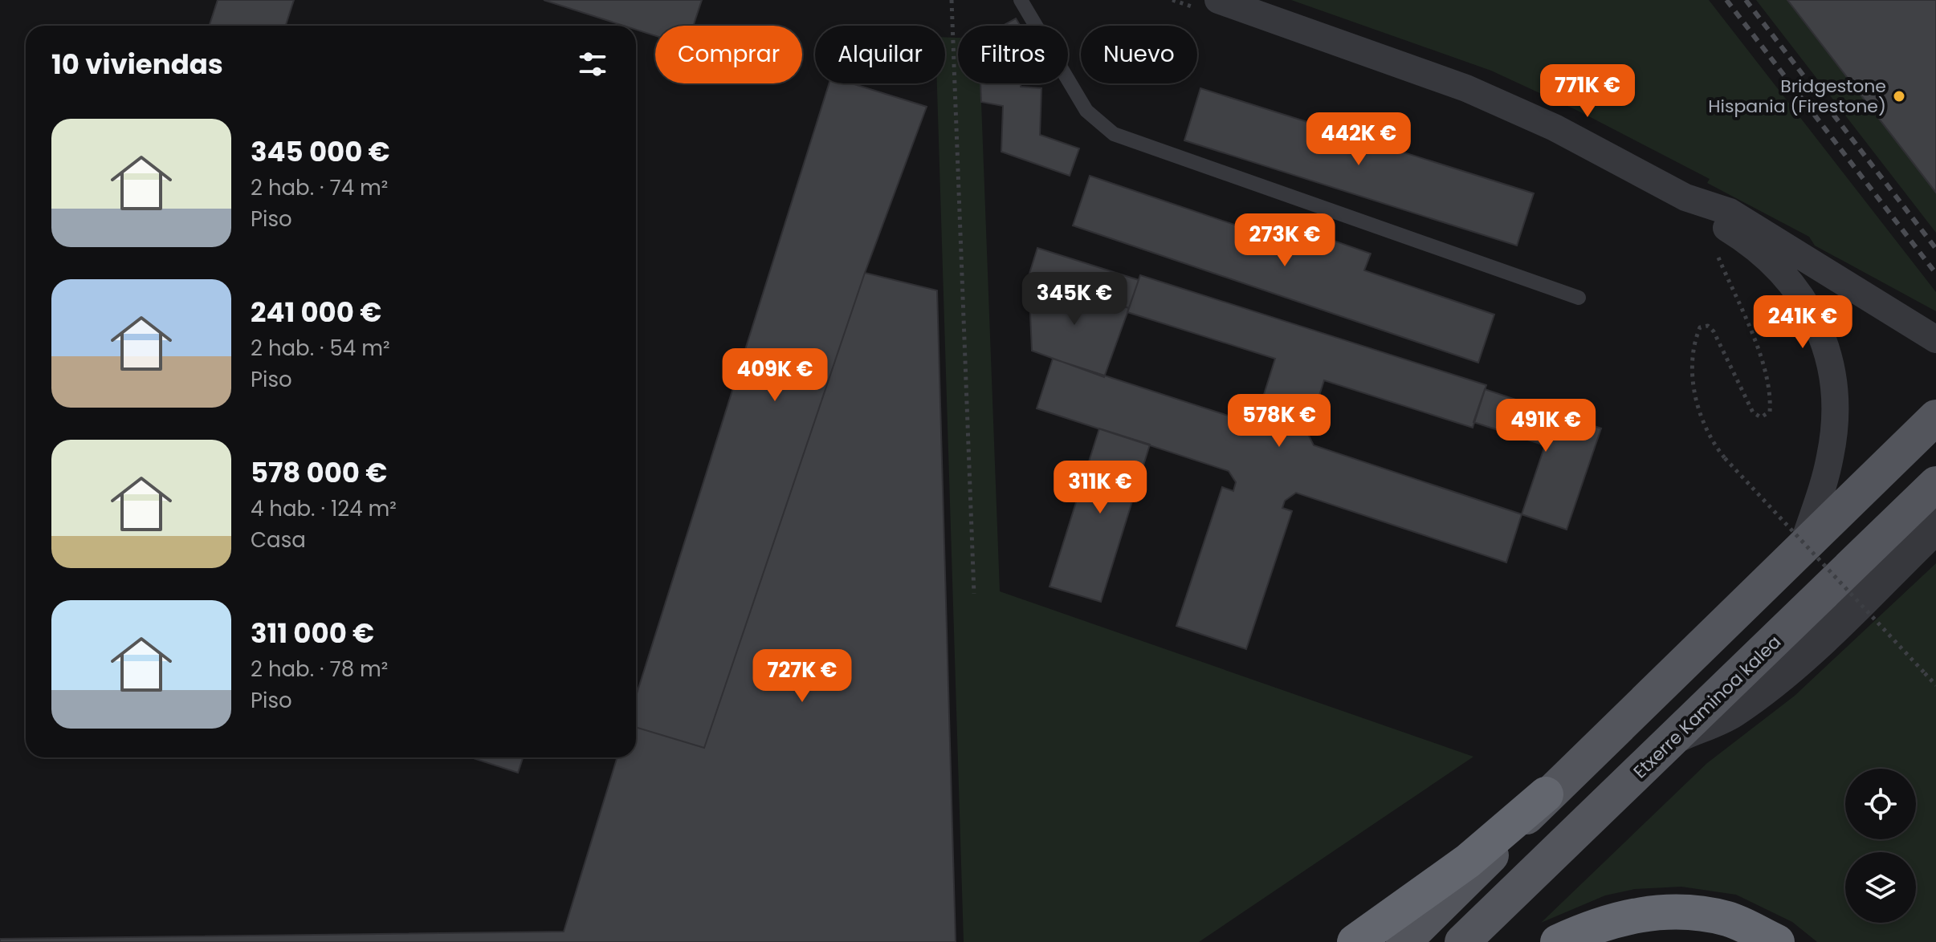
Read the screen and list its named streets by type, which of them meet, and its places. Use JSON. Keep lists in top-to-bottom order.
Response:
{
  "streets": {
    "main road": ["Etxerre Kaminoa kalea"]
  },
  "places": ["Bridgestone Hispania (Firestone)"],
  "page": {
    "chip": [
      "Comprar",
      "Alquilar",
      "Filtros",
      "Nuevo"
    ],
    "heading": "10 viviendas",
    "price": [
      "771K €",
      "442K €",
      "273K €",
      "345K €",
      "241K €",
      "409K €",
      "578K €",
      "491K €",
      "311K €",
      "727K €"
    ],
    "list": [
      {
        "name": "345 000 €",
        "note": "2 hab. · 74 m² · Piso"
      },
      {
        "name": "241 000 €",
        "note": "2 hab. · 54 m² · Piso"
      },
      {
        "name": "578 000 €",
        "note": "4 hab. · 124 m² · Casa"
      },
      {
        "name": "311 000 €",
        "note": "2 hab. · 78 m² · Piso"
      }
    ]
  }
}
